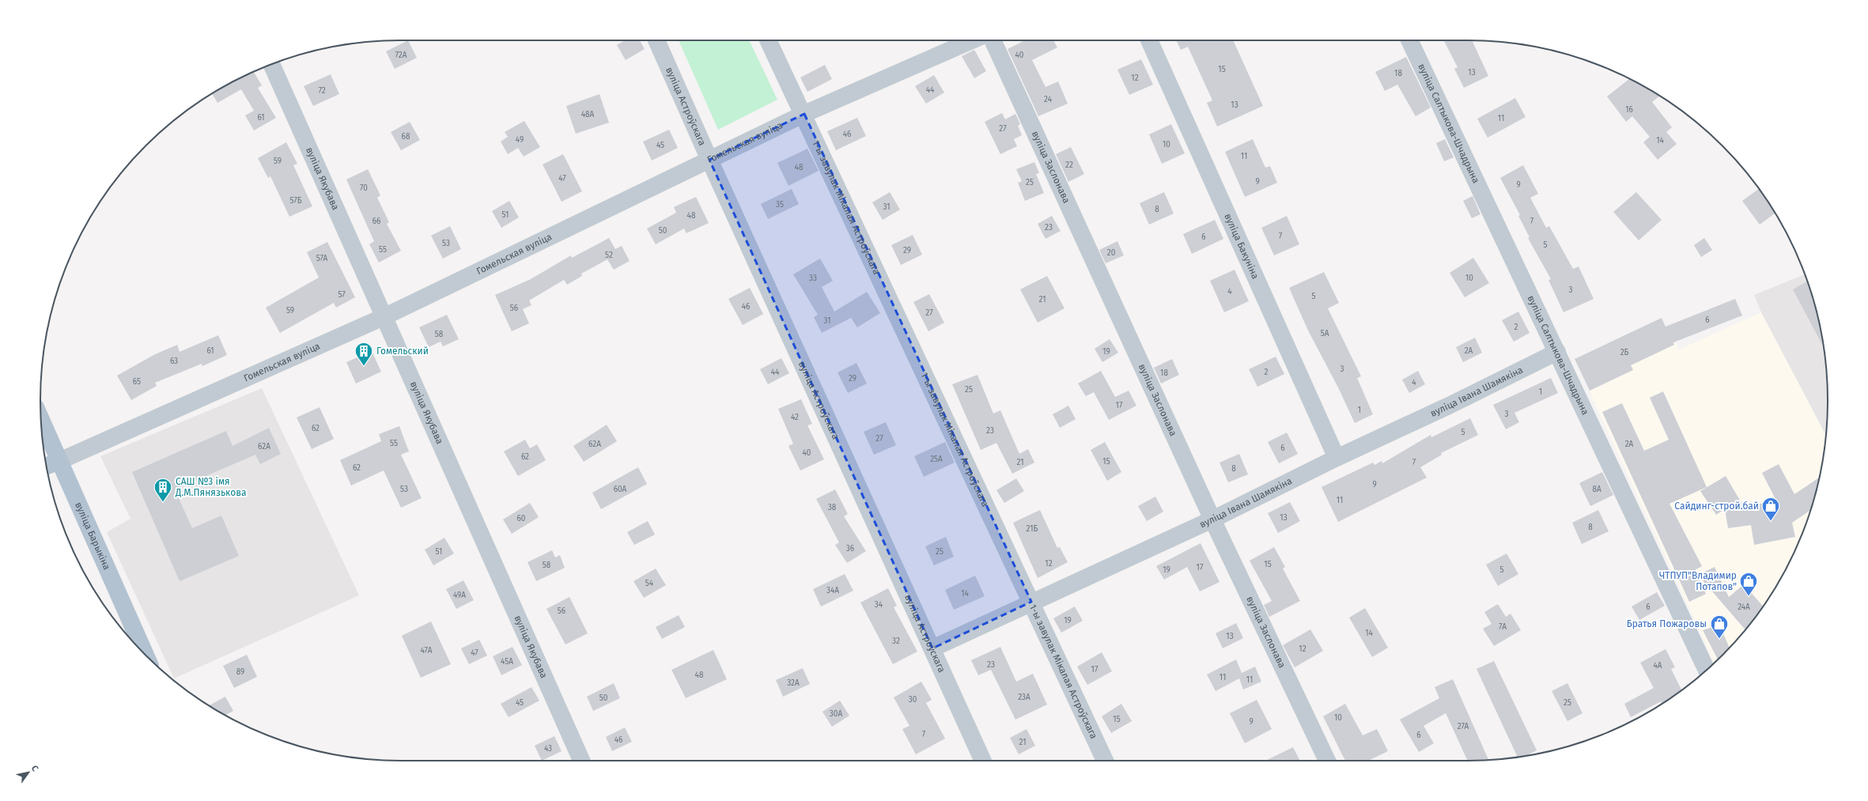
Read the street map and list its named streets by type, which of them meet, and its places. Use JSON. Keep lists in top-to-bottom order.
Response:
{
  "streets": {
    "main road": ["Гомельская вуліца", "вуліца Барыкіна"],
    "street": [
      "вуліца Астроўскага",
      "вуліца Салтыкова-Шчадрына",
      "вуліца Заслонава",
      "вуліца Якубава",
      "1-ы завулак Мікалая Астроўскага",
      "вуліца Бакуніна",
      "вуліца Івана Шамякіна"
    ]
  },
  "crossings": [
    ["вуліца Астроўскага", "Гомельская вуліца"],
    ["вуліца Астроўскага", "вуліца Івана Шамякіна"],
    ["вуліца Салтыкова-Шчадрына", "вуліца Івана Шамякіна"],
    ["Гомельская вуліца", "вуліца Якубава"],
    ["Гомельская вуліца", "1-ы завулак Мікалая Астроўскага"],
    ["Гомельская вуліца", "вуліца Барыкіна"],
    ["вуліца Заслонава", "вуліца Івана Шамякіна"],
    ["1-ы завулак Мікалая Астроўскага", "вуліца Івана Шамякіна"],
    ["вуліца Бакуніна", "вуліца Івана Шамякіна"]
  ],
  "places": {
    "building": ["Гомельский", "САШ №3 імя Д.М.Пянязькова"],
    "shop": ["Сайдинг-строй.бай", "ЧТПУП\"Владимир Потапов\"", "Братья Пожаровы"]
  },
  "house_numbers": [
    "72А",
    "40",
    "15",
    "13",
    "18",
    "12",
    "44",
    "72",
    "24",
    "13",
    "16",
    "48А",
    "61",
    "11",
    "27",
    "46",
    "68",
    "49",
    "14",
    "10",
    "45",
    "11",
    "59",
    "22",
    "48",
    "47",
    "9",
    "25",
    "9",
    "70",
    "57Б",
    "35",
    "31",
    "8",
    "51",
    "48",
    "66",
    "7",
    "23",
    "50",
    "7",
    "6",
    "53",
    "5",
    "55",
    "29",
    "20",
    "52",
    "57А",
    "33",
    "10",
    "3",
    "4",
    "57",
    "5",
    "21",
    "46",
    "56",
    "59",
    "27",
    "6",
    "31",
    "2",
    "5А",
    "58",
    "61",
    "2А",
    "19",
    "2Б",
    "63",
    "3",
    "44",
    "2",
    "18",
    "29",
    "65",
    "4",
    "25",
    "1",
    "17",
    "1",
    "3",
    "42",
    "62",
    "23",
    "5",
    "27",
    "55",
    "62А",
    "2А",
    "62А",
    "6",
    "40",
    "62",
    "25А",
    "15",
    "21",
    "7",
    "62",
    "8",
    "9",
    "53",
    "60А",
    "8А",
    "11",
    "38",
    "13",
    "60",
    "8",
    "21Б",
    "36",
    "51",
    "25",
    "12",
    "15",
    "58",
    "17",
    "19",
    "5",
    "54",
    "34А",
    "14",
    "49А",
    "34",
    "6",
    "24А",
    "56",
    "19",
    "7А",
    "14",
    "13",
    "32",
    "12",
    "47А",
    "47",
    "45А",
    "23",
    "4А",
    "17",
    "89",
    "48",
    "11",
    "11",
    "32А",
    "23А",
    "50",
    "30",
    "45",
    "25",
    "30А",
    "10",
    "15",
    "9",
    "27А",
    "7",
    "6",
    "46",
    "21",
    "43"
  ],
  "north": "top right"
}
